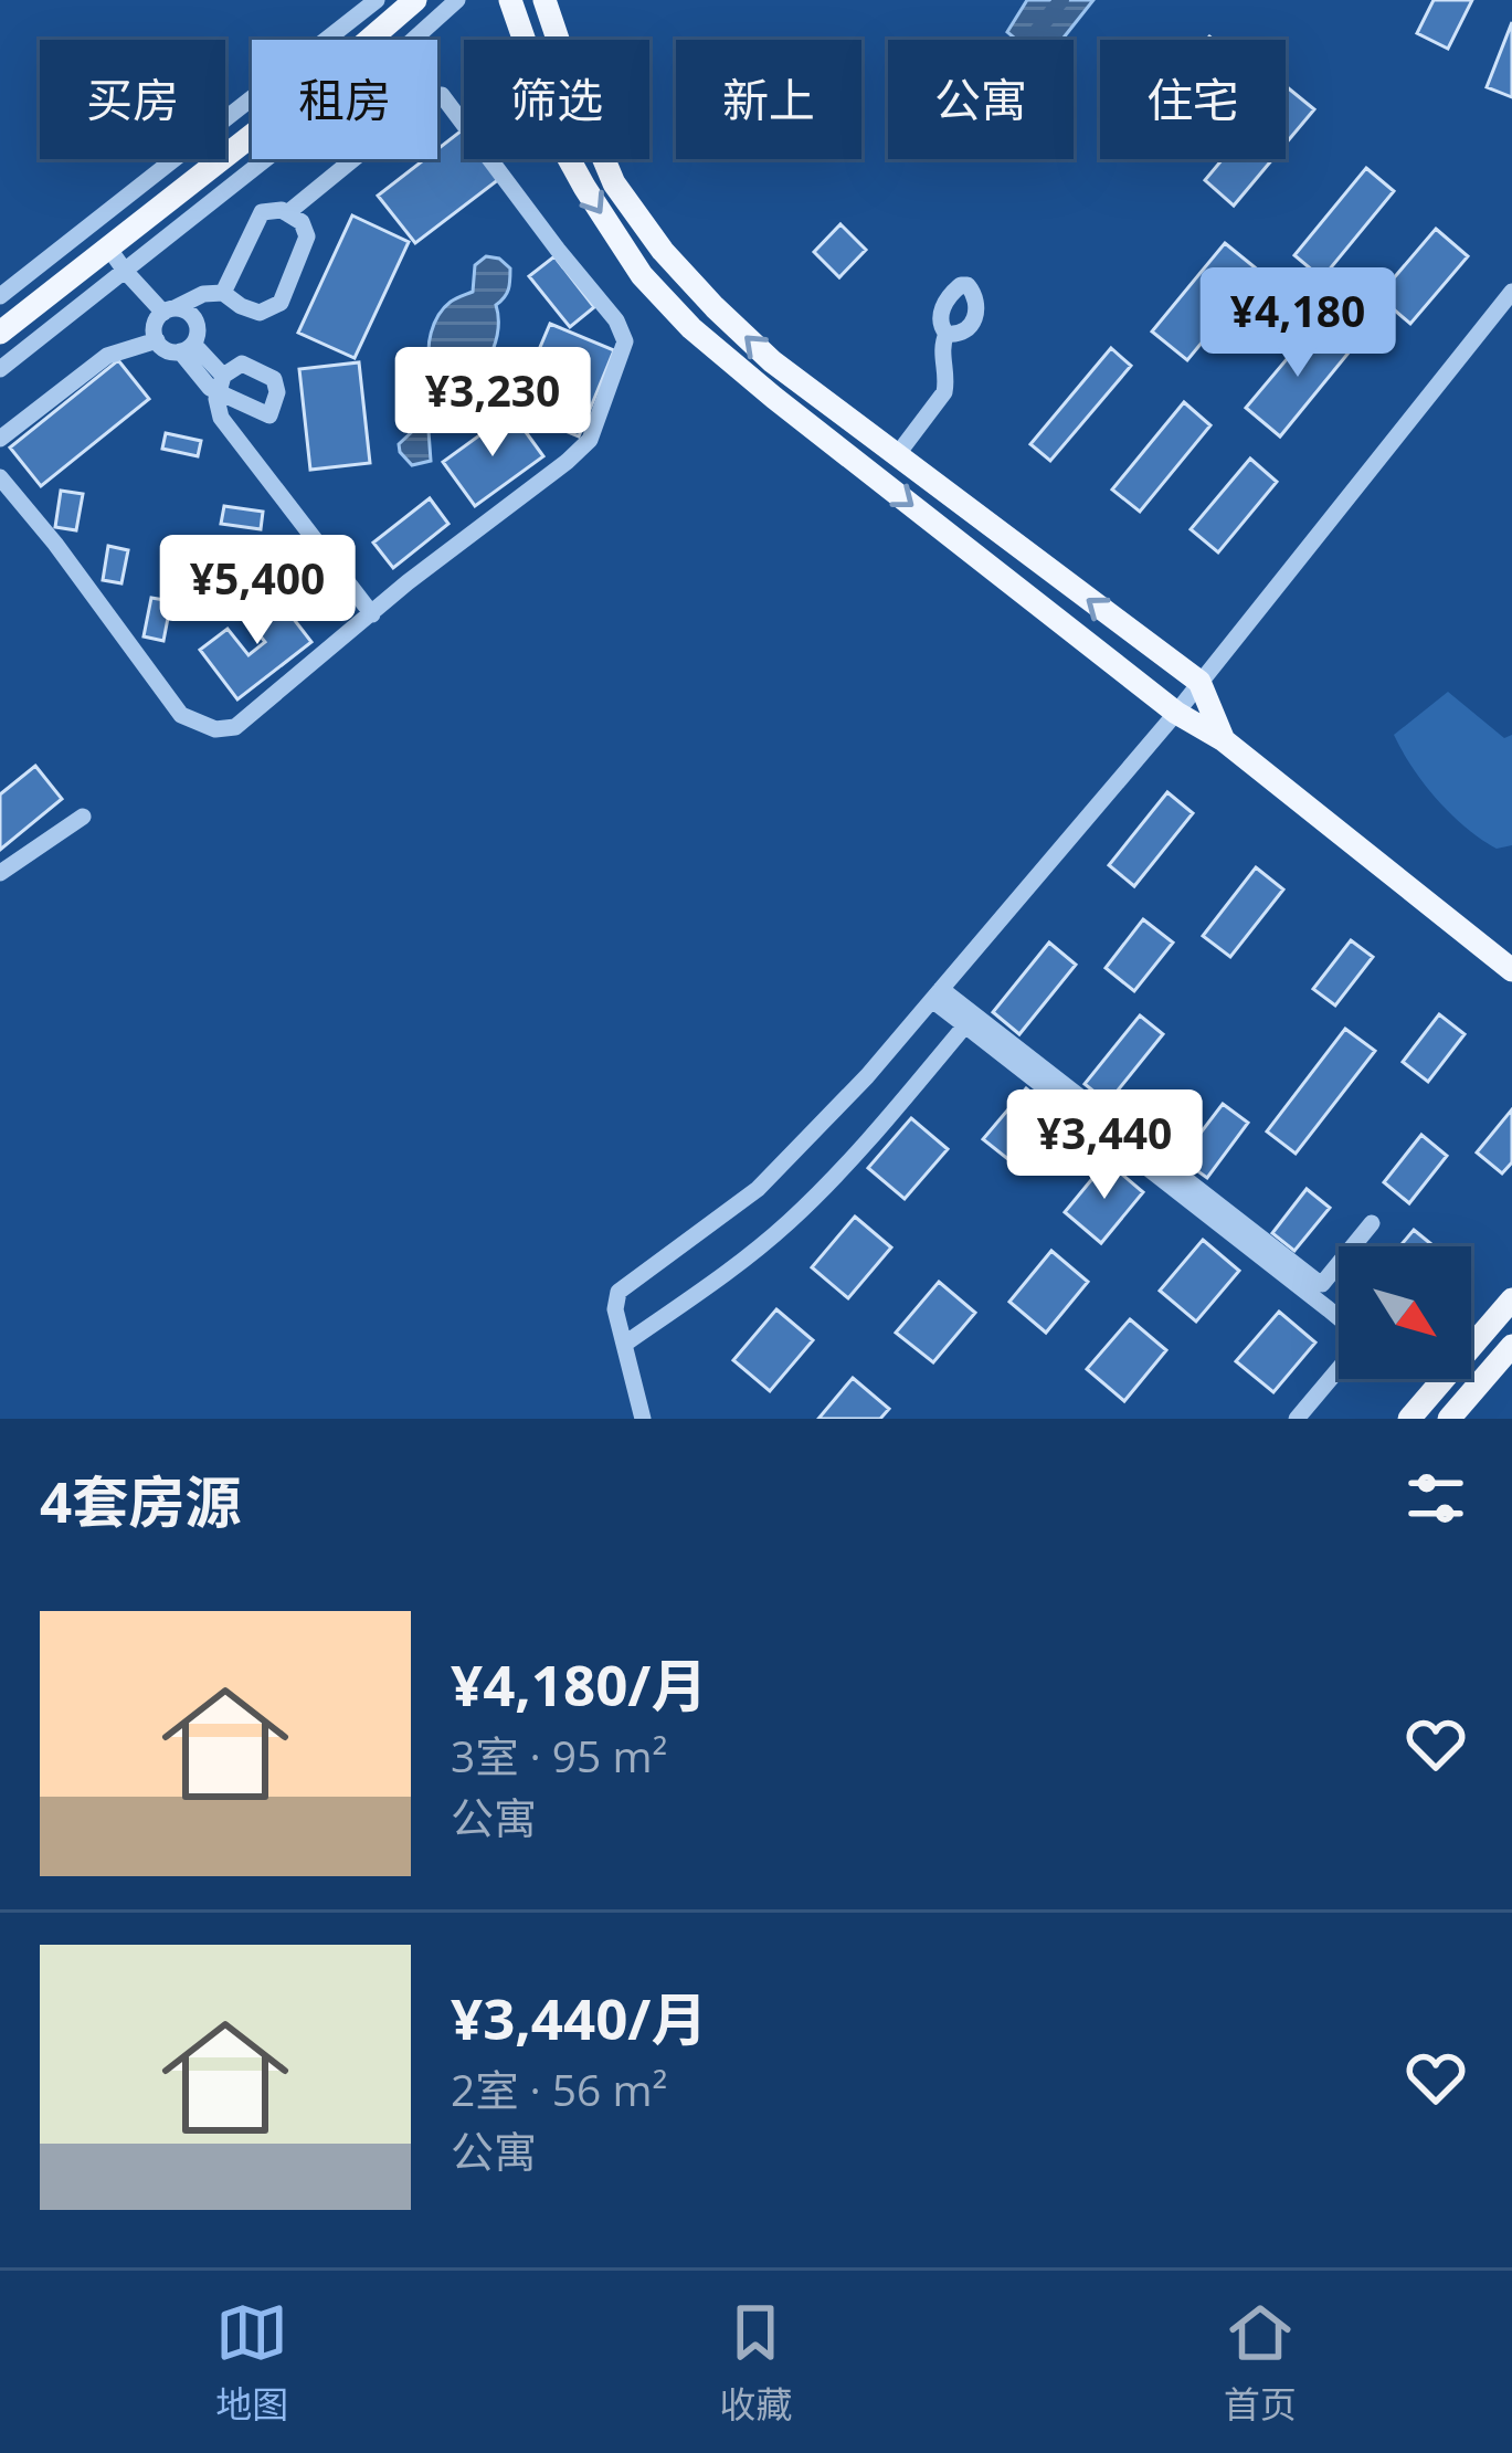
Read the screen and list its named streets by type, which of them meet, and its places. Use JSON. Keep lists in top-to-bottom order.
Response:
{
  "north": "bottom right",
  "page": {
    "chip": [
      "买房",
      "租房",
      "筛选",
      "新上",
      "公寓",
      "住宅"
    ],
    "price": [
      "¥4,180",
      "¥3,230",
      "¥5,400",
      "¥3,440"
    ],
    "heading": "4套房源",
    "list": [
      {
        "name": "¥4,180/月",
        "note": "3室 · 95 m² · 公寓"
      },
      {
        "name": "¥3,440/月",
        "note": "2室 · 56 m² · 公寓"
      }
    ],
    "tabs": ["地图", "收藏", "首页"]
  }
}
